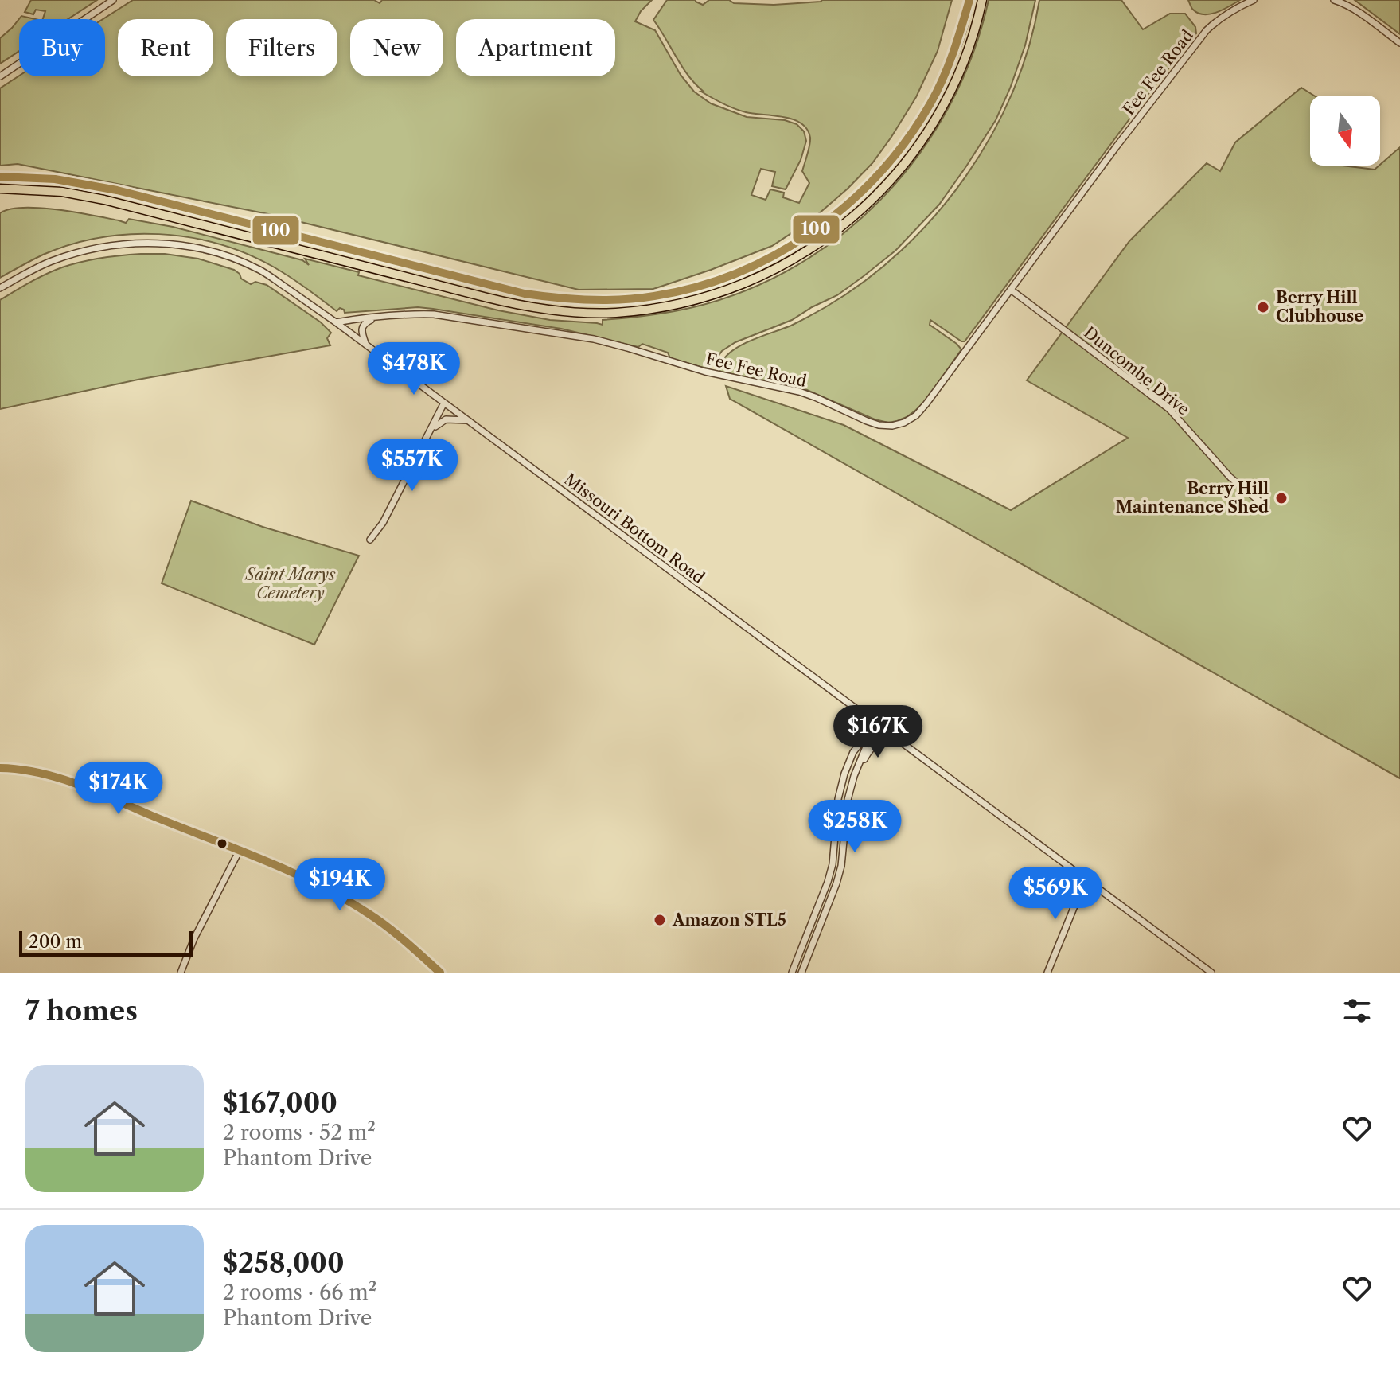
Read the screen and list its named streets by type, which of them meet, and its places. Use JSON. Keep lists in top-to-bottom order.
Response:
{
  "streets": {
    "street": ["Fee Fee Road", "Duncombe Drive", "Missouri Bottom Road"]
  },
  "crossings": [
    ["Fee Fee Road", "Duncombe Drive"],
    ["Fee Fee Road", "Missouri Bottom Road"]
  ],
  "parks": ["Saint Marys Cemetery"],
  "places": ["Berry Hill Clubhouse", "Berry Hill Maintenance Shed", "Amazon STL5"],
  "lines": ["transit line 100"],
  "scale_bar": "200 m",
  "north": "bottom",
  "page": {
    "chip": [
      "Buy",
      "Rent",
      "Filters",
      "New",
      "Apartment"
    ],
    "price": [
      "$478K",
      "$557K",
      "$167K",
      "$174K",
      "$258K",
      "$194K",
      "$569K"
    ],
    "scale": "200 m",
    "heading": "7 homes",
    "list": [
      {
        "name": "$167,000",
        "note": "2 rooms · 52 m² · Phantom Drive"
      },
      {
        "name": "$258,000",
        "note": "2 rooms · 66 m² · Phantom Drive"
      }
    ]
  }
}
